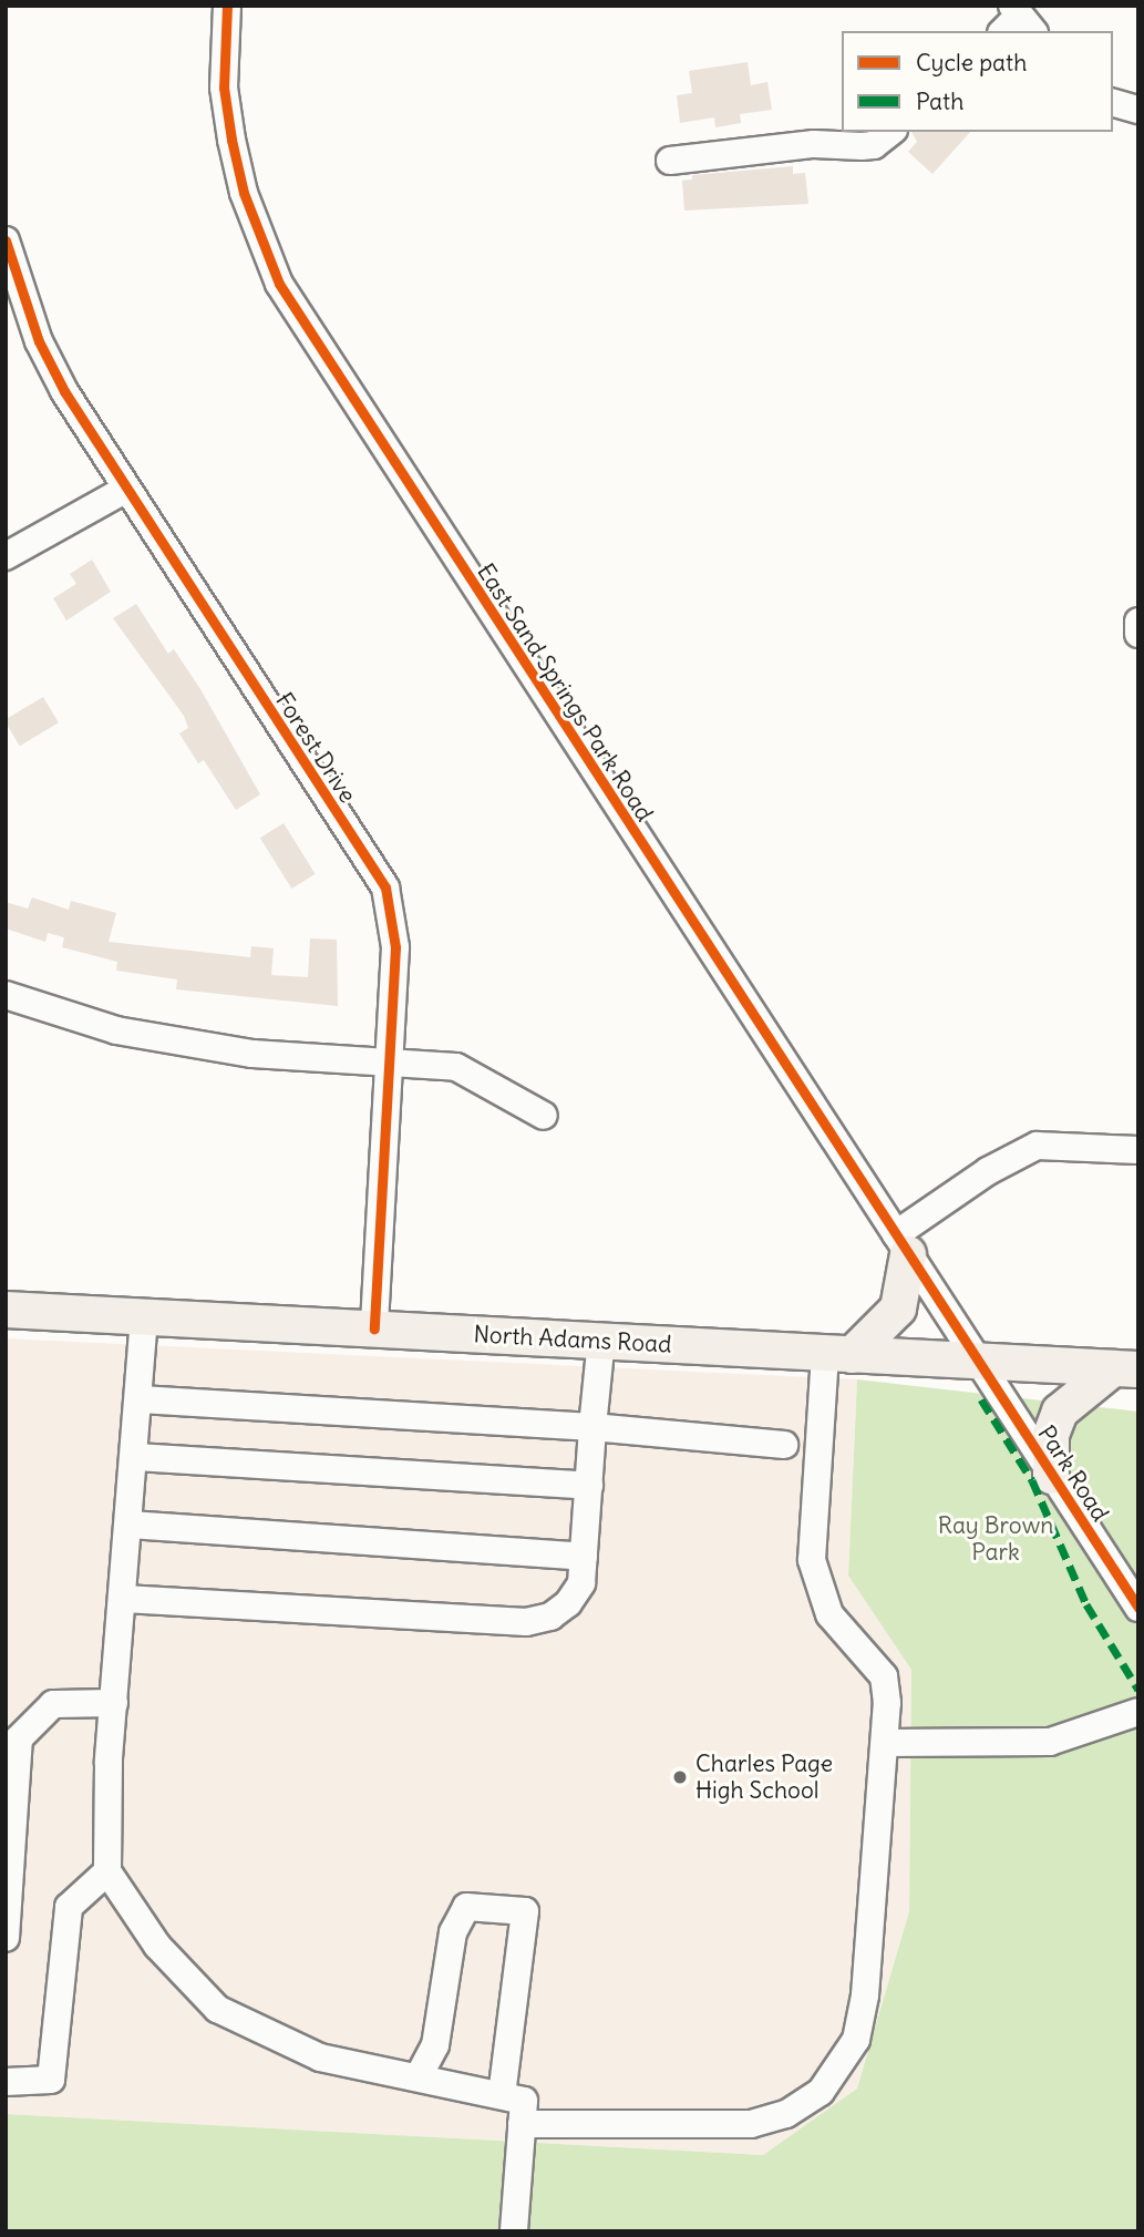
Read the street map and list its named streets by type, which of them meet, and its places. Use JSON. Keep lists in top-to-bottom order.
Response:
{
  "streets": {
    "main road": ["North Adams Road"],
    "street": ["East Sand Springs Park Road", "Forest Drive", "Park Road"]
  },
  "crossings": [
    ["East Sand Springs Park Road", "North Adams Road"],
    ["East Sand Springs Park Road", "Park Road"],
    ["Forest Drive", "North Adams Road"],
    ["North Adams Road", "Park Road"]
  ],
  "parks": ["Ray Brown Park"],
  "places": ["Charles Page High School"],
  "legend": ["Cycle path", "Path"]
}
